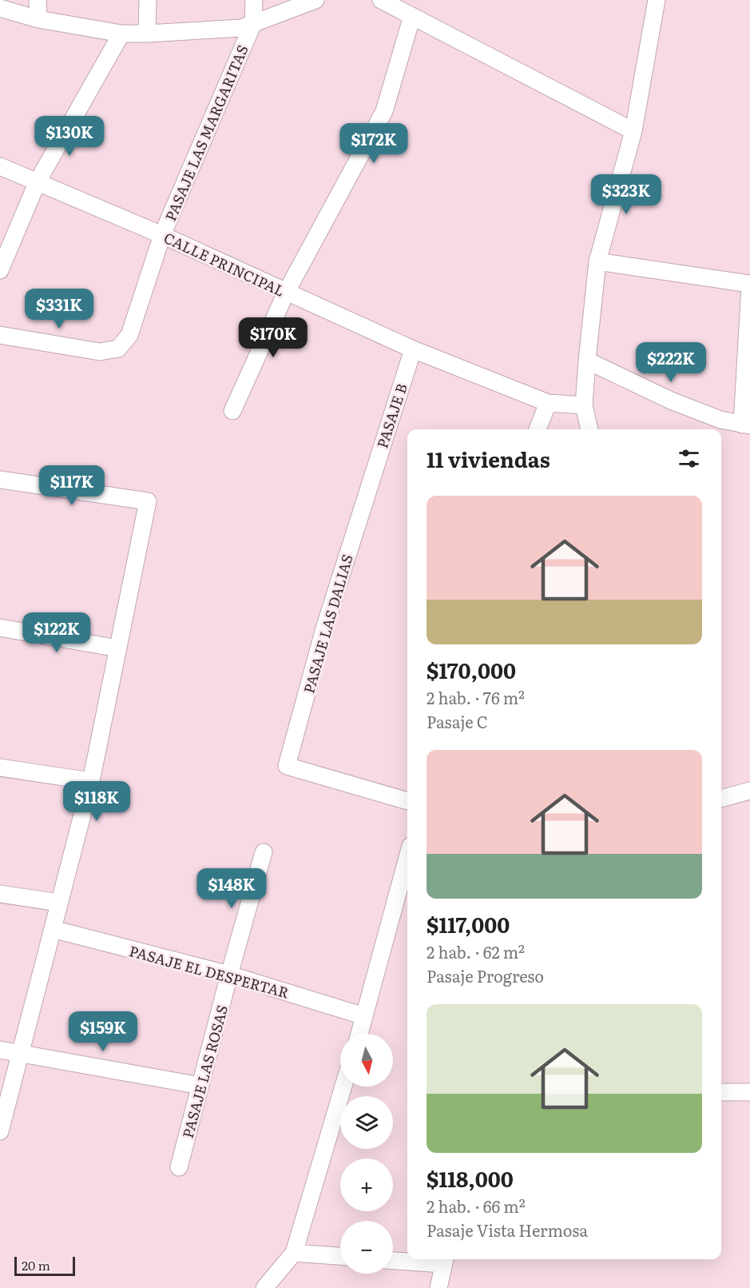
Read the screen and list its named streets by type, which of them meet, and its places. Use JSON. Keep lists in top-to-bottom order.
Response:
{
  "streets": {
    "street": [
      "PASAJE LAS MARGARITAS",
      "CALLE PRINCIPAL",
      "PASAJE B",
      "PASAJE LAS DALIAS",
      "PASAJE EL DESPERTAR",
      "PASAJE LAS ROSAS"
    ]
  },
  "crossings": [
    ["PASAJE LAS MARGARITAS", "CALLE PRINCIPAL"],
    ["CALLE PRINCIPAL", "PASAJE B"],
    ["PASAJE B", "PASAJE LAS DALIAS"],
    ["PASAJE EL DESPERTAR", "PASAJE LAS ROSAS"]
  ],
  "scale_bar": "20 m",
  "north": "bottom",
  "page": {
    "price": [
      "$130K",
      "$172K",
      "$323K",
      "$331K",
      "$170K",
      "$222K",
      "$117K",
      "$122K",
      "$118K",
      "$148K",
      "$159K"
    ],
    "heading": "11 viviendas",
    "list": [
      {
        "name": "$170,000",
        "note": "2 hab. · 76 m² · Pasaje C"
      },
      {
        "name": "$117,000",
        "note": "2 hab. · 62 m² · Pasaje Progreso"
      },
      {
        "name": "$118,000",
        "note": "2 hab. · 66 m² · Pasaje Vista Hermosa"
      }
    ],
    "map_buttons": ["+", "−"],
    "scale": "20 m"
  }
}
